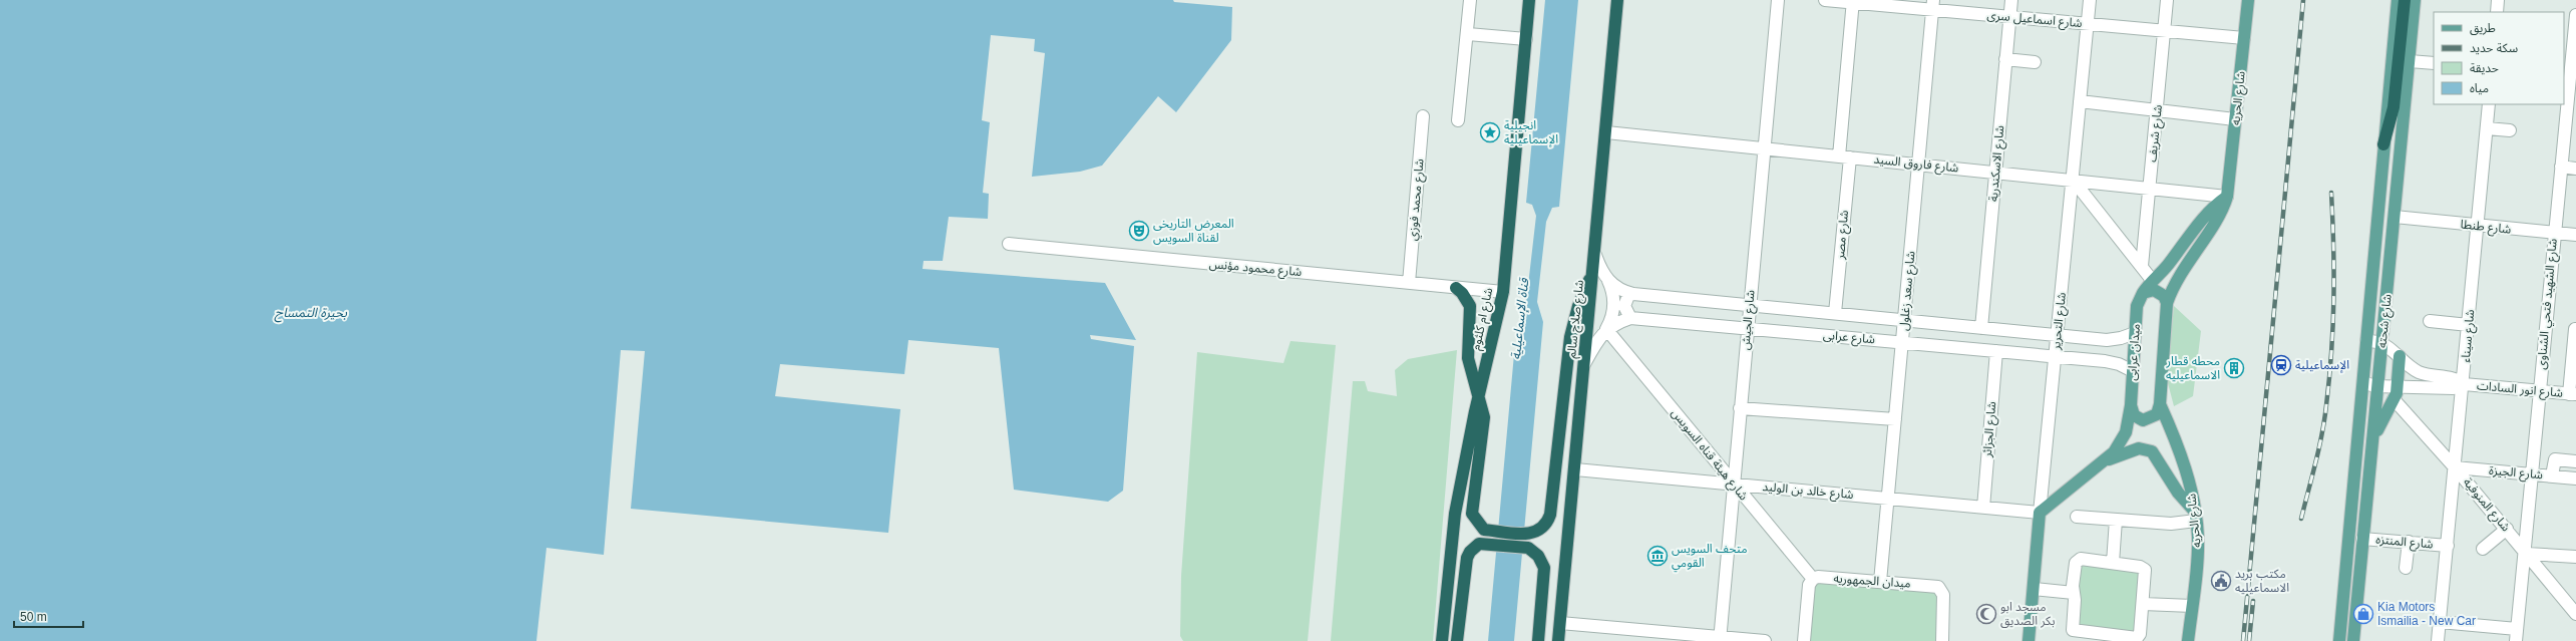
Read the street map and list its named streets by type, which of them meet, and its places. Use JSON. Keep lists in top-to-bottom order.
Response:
{
  "streets": {
    "highway": ["شارع ام كلثوم", "شارع صلاح سالم"],
    "main road": [
      "شارع الحريه",
      "شارع التحرير",
      "شارع شحته",
      "ميدان عرابى"
    ],
    "street": [
      "شارع اسماعيل سرى",
      "شارع شريف",
      "شارع فاروق السيد",
      "شارع الاسكندرية",
      "شارع محمد فوزي",
      "شارع طنطا",
      "شارع مصر",
      "شارع محمود مؤنس",
      "شارع سعد زغلول",
      "شارع الشهيد فتحي الشناوى",
      "شارع الجيش",
      "شارع سيناء",
      "شارع عرابى",
      "شارع انور السادات",
      "شارع الجزائر",
      "شارع هيئة قناه السويس",
      "شارع الجيزة",
      "شارع خالد بن الوليد",
      "شارع المنوفية",
      "شارع المنتزه",
      "ميدان الجمهوريه"
    ]
  },
  "crossings": [
    ["شارع اسماعيل سرى", "شارع الحريه"],
    ["شارع اسماعيل سرى", "شارع شريف"],
    ["شارع اسماعيل سرى", "شارع الاسكندرية"],
    ["شارع اسماعيل سرى", "شارع مصر"],
    ["شارع اسماعيل سرى", "شارع سعد زغلول"],
    ["شارع اسماعيل سرى", "شارع التحرير"],
    ["شارع الحريه", "شارع فاروق السيد"],
    ["شارع شريف", "شارع فاروق السيد"],
    ["شارع فاروق السيد", "شارع الاسكندرية"],
    ["شارع فاروق السيد", "شارع مصر"],
    ["شارع فاروق السيد", "شارع سعد زغلول"],
    ["شارع فاروق السيد", "شارع صلاح سالم"],
    ["شارع فاروق السيد", "شارع الجيش"],
    ["شارع فاروق السيد", "شارع التحرير"],
    ["شارع الاسكندرية", "شارع عرابى"],
    ["شارع محمد فوزي", "شارع محمود مؤنس"],
    ["شارع طنطا", "شارع الشهيد فتحي الشناوى"],
    ["شارع طنطا", "شارع شحته"],
    ["شارع طنطا", "شارع سيناء"],
    ["شارع مصر", "شارع عرابى"],
    ["شارع محمود مؤنس", "شارع ام كلثوم"],
    ["شارع سعد زغلول", "شارع عرابى"],
    ["شارع سعد زغلول", "شارع خالد بن الوليد"],
    ["شارع سعد زغلول", "ميدان الجمهوريه"],
    ["شارع الشهيد فتحي الشناوى", "شارع انور السادات"],
    ["شارع الشهيد فتحي الشناوى", "شارع الجيزة"],
    ["شارع الشهيد فتحي الشناوى", "شارع المنوفية"],
    ["شارع صلاح سالم", "شارع عرابى"],
    ["شارع صلاح سالم", "شارع خالد بن الوليد"],
    ["شارع الجيش", "شارع عرابى"],
    ["شارع الجيش", "شارع هيئة قناه السويس"],
    ["شارع الجيش", "شارع خالد بن الوليد"],
    ["شارع التحرير", "شارع عرابى"],
    ["شارع التحرير", "شارع خالد بن الوليد"],
    ["شارع شحته", "شارع انور السادات"],
    ["شارع شحته", "شارع المنتزه"],
    ["شارع سيناء", "شارع انور السادات"],
    ["شارع سيناء", "شارع الجيزة"],
    ["شارع سيناء", "شارع المنوفية"],
    ["شارع سيناء", "شارع المنتزه"],
    ["شارع عرابى", "ميدان عرابى"],
    ["شارع عرابى", "شارع الجزائر"],
    ["شارع عرابى", "شارع هيئة قناه السويس"],
    ["شارع الجزائر", "شارع خالد بن الوليد"],
    ["شارع هيئة قناه السويس", "شارع خالد بن الوليد"],
    ["شارع هيئة قناه السويس", "ميدان الجمهوريه"],
    ["شارع الجيزة", "شارع المنوفية"]
  ],
  "water": ["بحيرة التمساح", "قناة الإسماعيلية"],
  "places": {
    "place": ["انجيلية الإسماعيلية"],
    "theatre": ["المعرض التاريخى لقناة السويس"],
    "station": ["الإسماعيلية"],
    "building": ["محطه قطار الاسماعيليه"],
    "museum": ["متحف السويس القومي"],
    "public building": ["مكتب بريد الاسماعيليه"],
    "mosque": ["مسجد ابو بكر الصديق"],
    "shop": ["Kia Motors Ismailia - New Car"]
  },
  "legend": [
    "طريق",
    "سكة حديد",
    "حديقة",
    "مياه"
  ],
  "scale_bar": "50 m"
}
